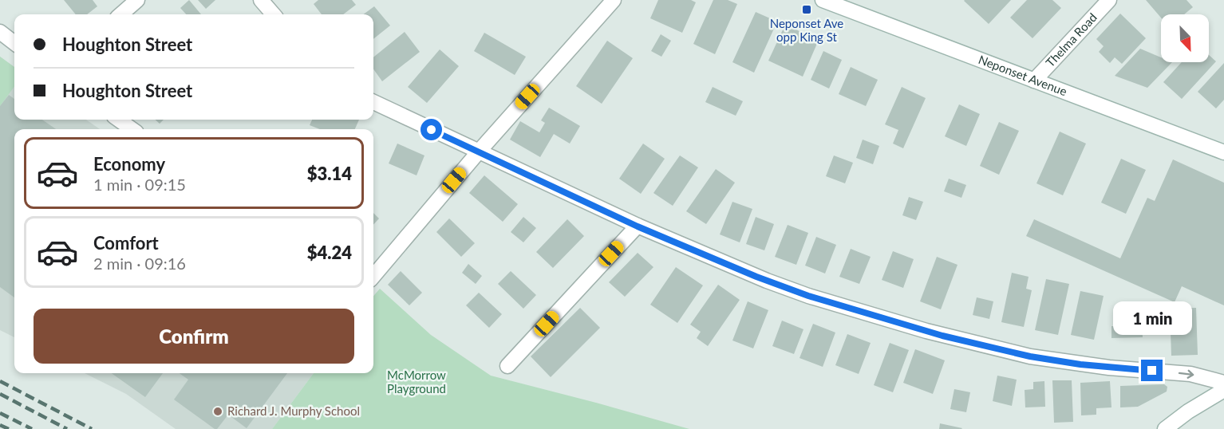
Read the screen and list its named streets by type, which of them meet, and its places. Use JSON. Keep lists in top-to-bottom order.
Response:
{
  "streets": {
    "street": ["Thelma Road", "Neponset Avenue"]
  },
  "crossings": [
    ["Thelma Road", "Neponset Avenue"]
  ],
  "parks": ["McMorrow Playground"],
  "places": {
    "transit": ["Neponset Ave opp King St"],
    "other": ["Richard J. Murphy School"]
  },
  "north": "bottom right",
  "page": {
    "banner": ["Houghton Street", "Houghton Street"],
    "list": [
      {
        "name": "Economy",
        "note": "1 min · 09:15",
        "value": "$3.14"
      },
      {
        "name": "Comfort",
        "note": "2 min · 09:16",
        "value": "$4.24"
      }
    ],
    "buttons": "Confirm",
    "bubble": "1 min"
  }
}
